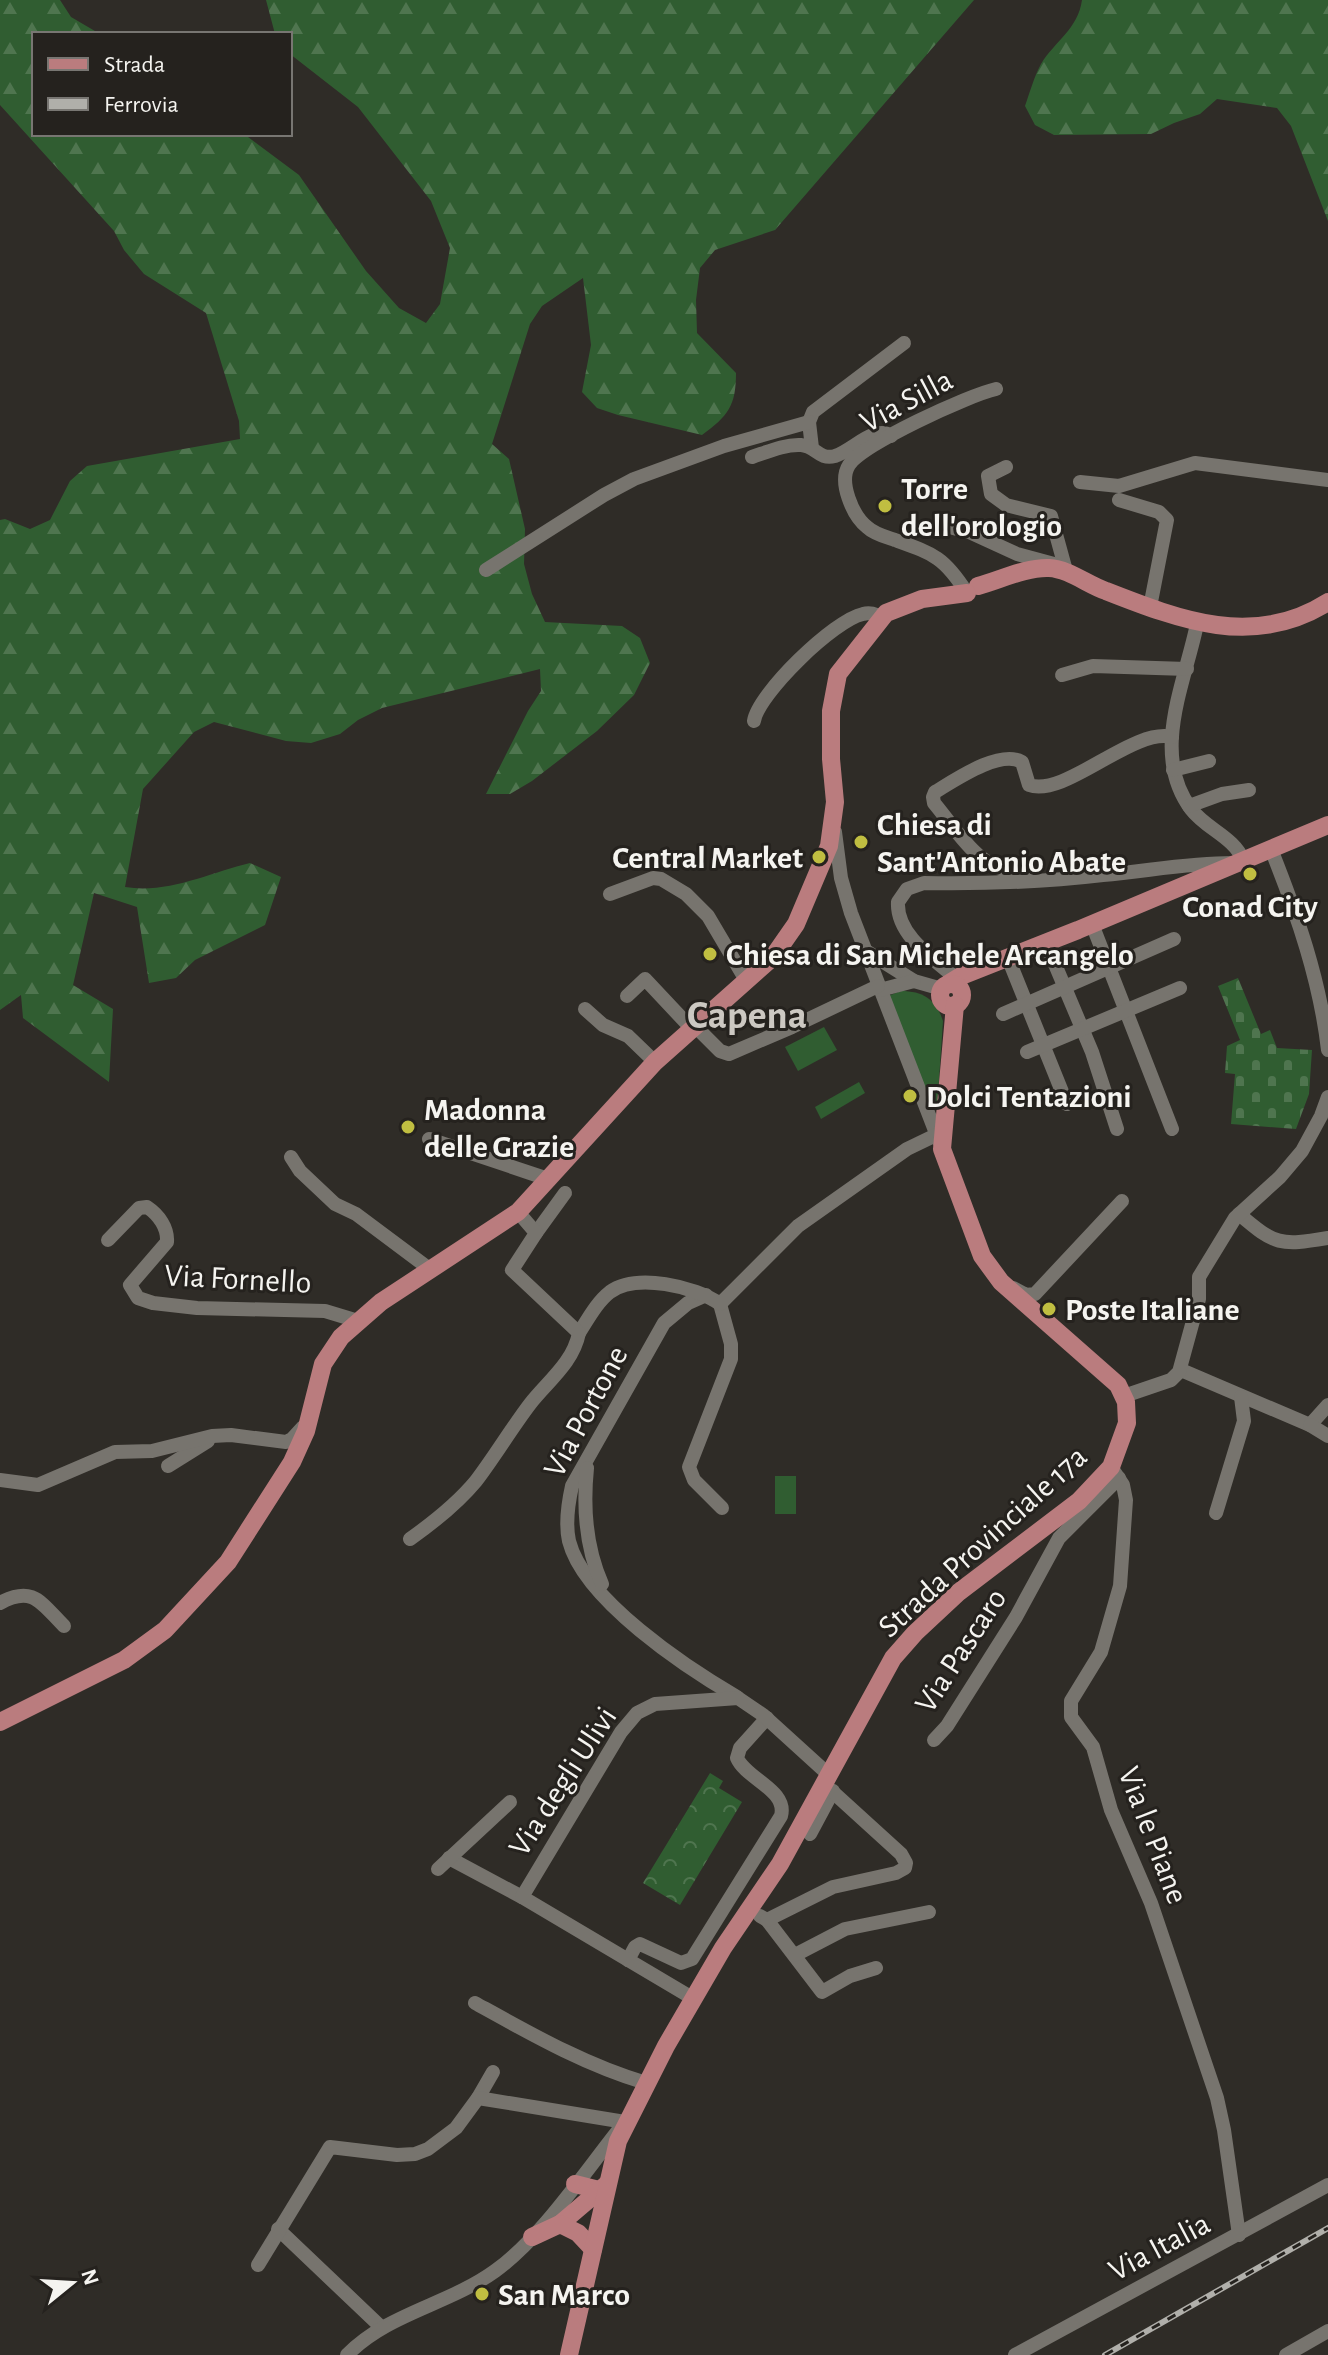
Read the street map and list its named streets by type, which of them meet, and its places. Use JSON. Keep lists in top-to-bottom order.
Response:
{
  "streets": {
    "main road": ["Strada Provinciale 17a"],
    "street": [
      "Via Silla",
      "Via Fornello",
      "Via Portone",
      "Via Pascaro",
      "Via degli Ulivi",
      "Via le Piane",
      "Via Italia"
    ]
  },
  "crossings": [
    ["Via Portone", "Via degli Ulivi"],
    ["Strada Provinciale 17a", "Via Pascaro"],
    ["Strada Provinciale 17a", "Via degli Ulivi"],
    ["Strada Provinciale 17a", "Via le Piane"],
    ["Via Pascaro", "Via le Piane"],
    ["Via le Piane", "Via Italia"]
  ],
  "districts": ["Capena"],
  "places": [
    "Torre dell'orologio",
    "Chiesa di Sant'Antonio Abate",
    "Central Market",
    "Conad City",
    "Chiesa di San Michele Arcangelo",
    "Dolci Tentazioni",
    "Madonna delle Grazie",
    "Poste Italiane",
    "San Marco"
  ],
  "legend": ["Strada", "Ferrovia"],
  "north": "right"
}
